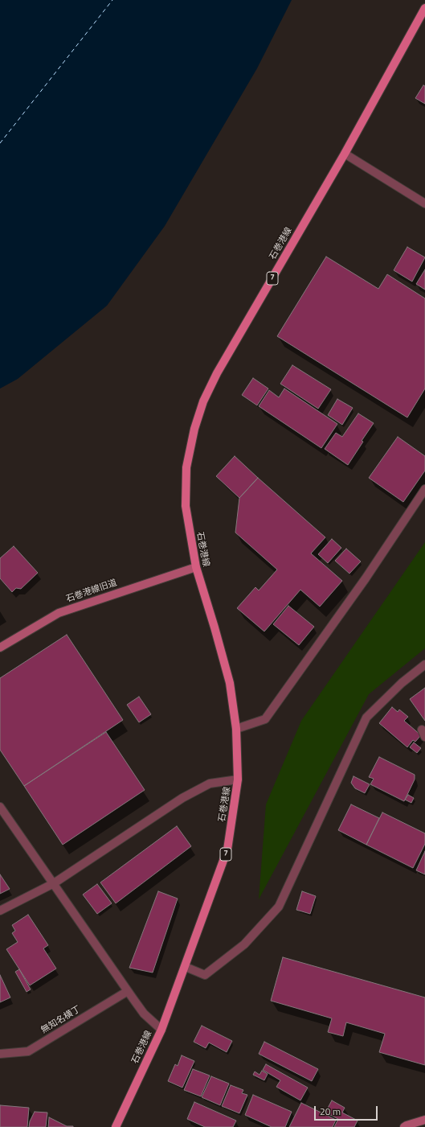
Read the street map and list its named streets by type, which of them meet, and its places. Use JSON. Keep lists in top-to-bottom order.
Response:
{
  "streets": {
    "main road": ["石巻港線", "7"],
    "street": ["石巻港線旧道", "無知名横丁"]
  },
  "crossings": [
    ["石巻港線", "石巻港線旧道"]
  ],
  "scale_bar": "20 m"
}
